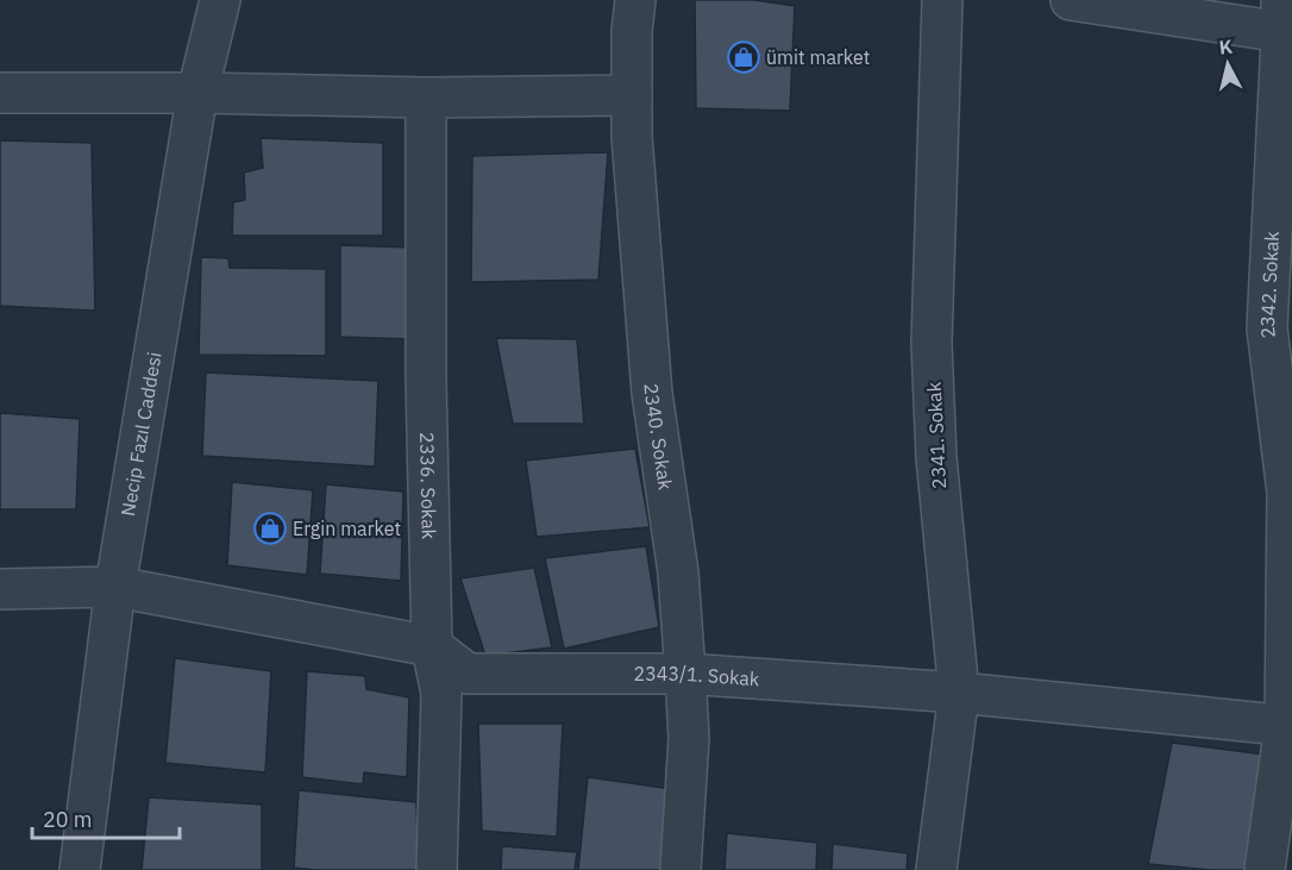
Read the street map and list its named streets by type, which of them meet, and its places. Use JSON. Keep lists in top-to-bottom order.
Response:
{
  "streets": {
    "street": [
      "2342. Sokak",
      "Necip Fazıl Caddesi",
      "2340. Sokak",
      "2341. Sokak",
      "2336. Sokak",
      "2343/1. Sokak"
    ]
  },
  "crossings": [
    ["2342. Sokak", "2343/1. Sokak"],
    ["Necip Fazıl Caddesi", "2343/1. Sokak"],
    ["2340. Sokak", "2343/1. Sokak"],
    ["2341. Sokak", "2343/1. Sokak"],
    ["2336. Sokak", "2343/1. Sokak"]
  ],
  "places": {
    "shop": ["ümit market", "Ergin market"]
  },
  "scale_bar": "20 m",
  "north": "top"
}
